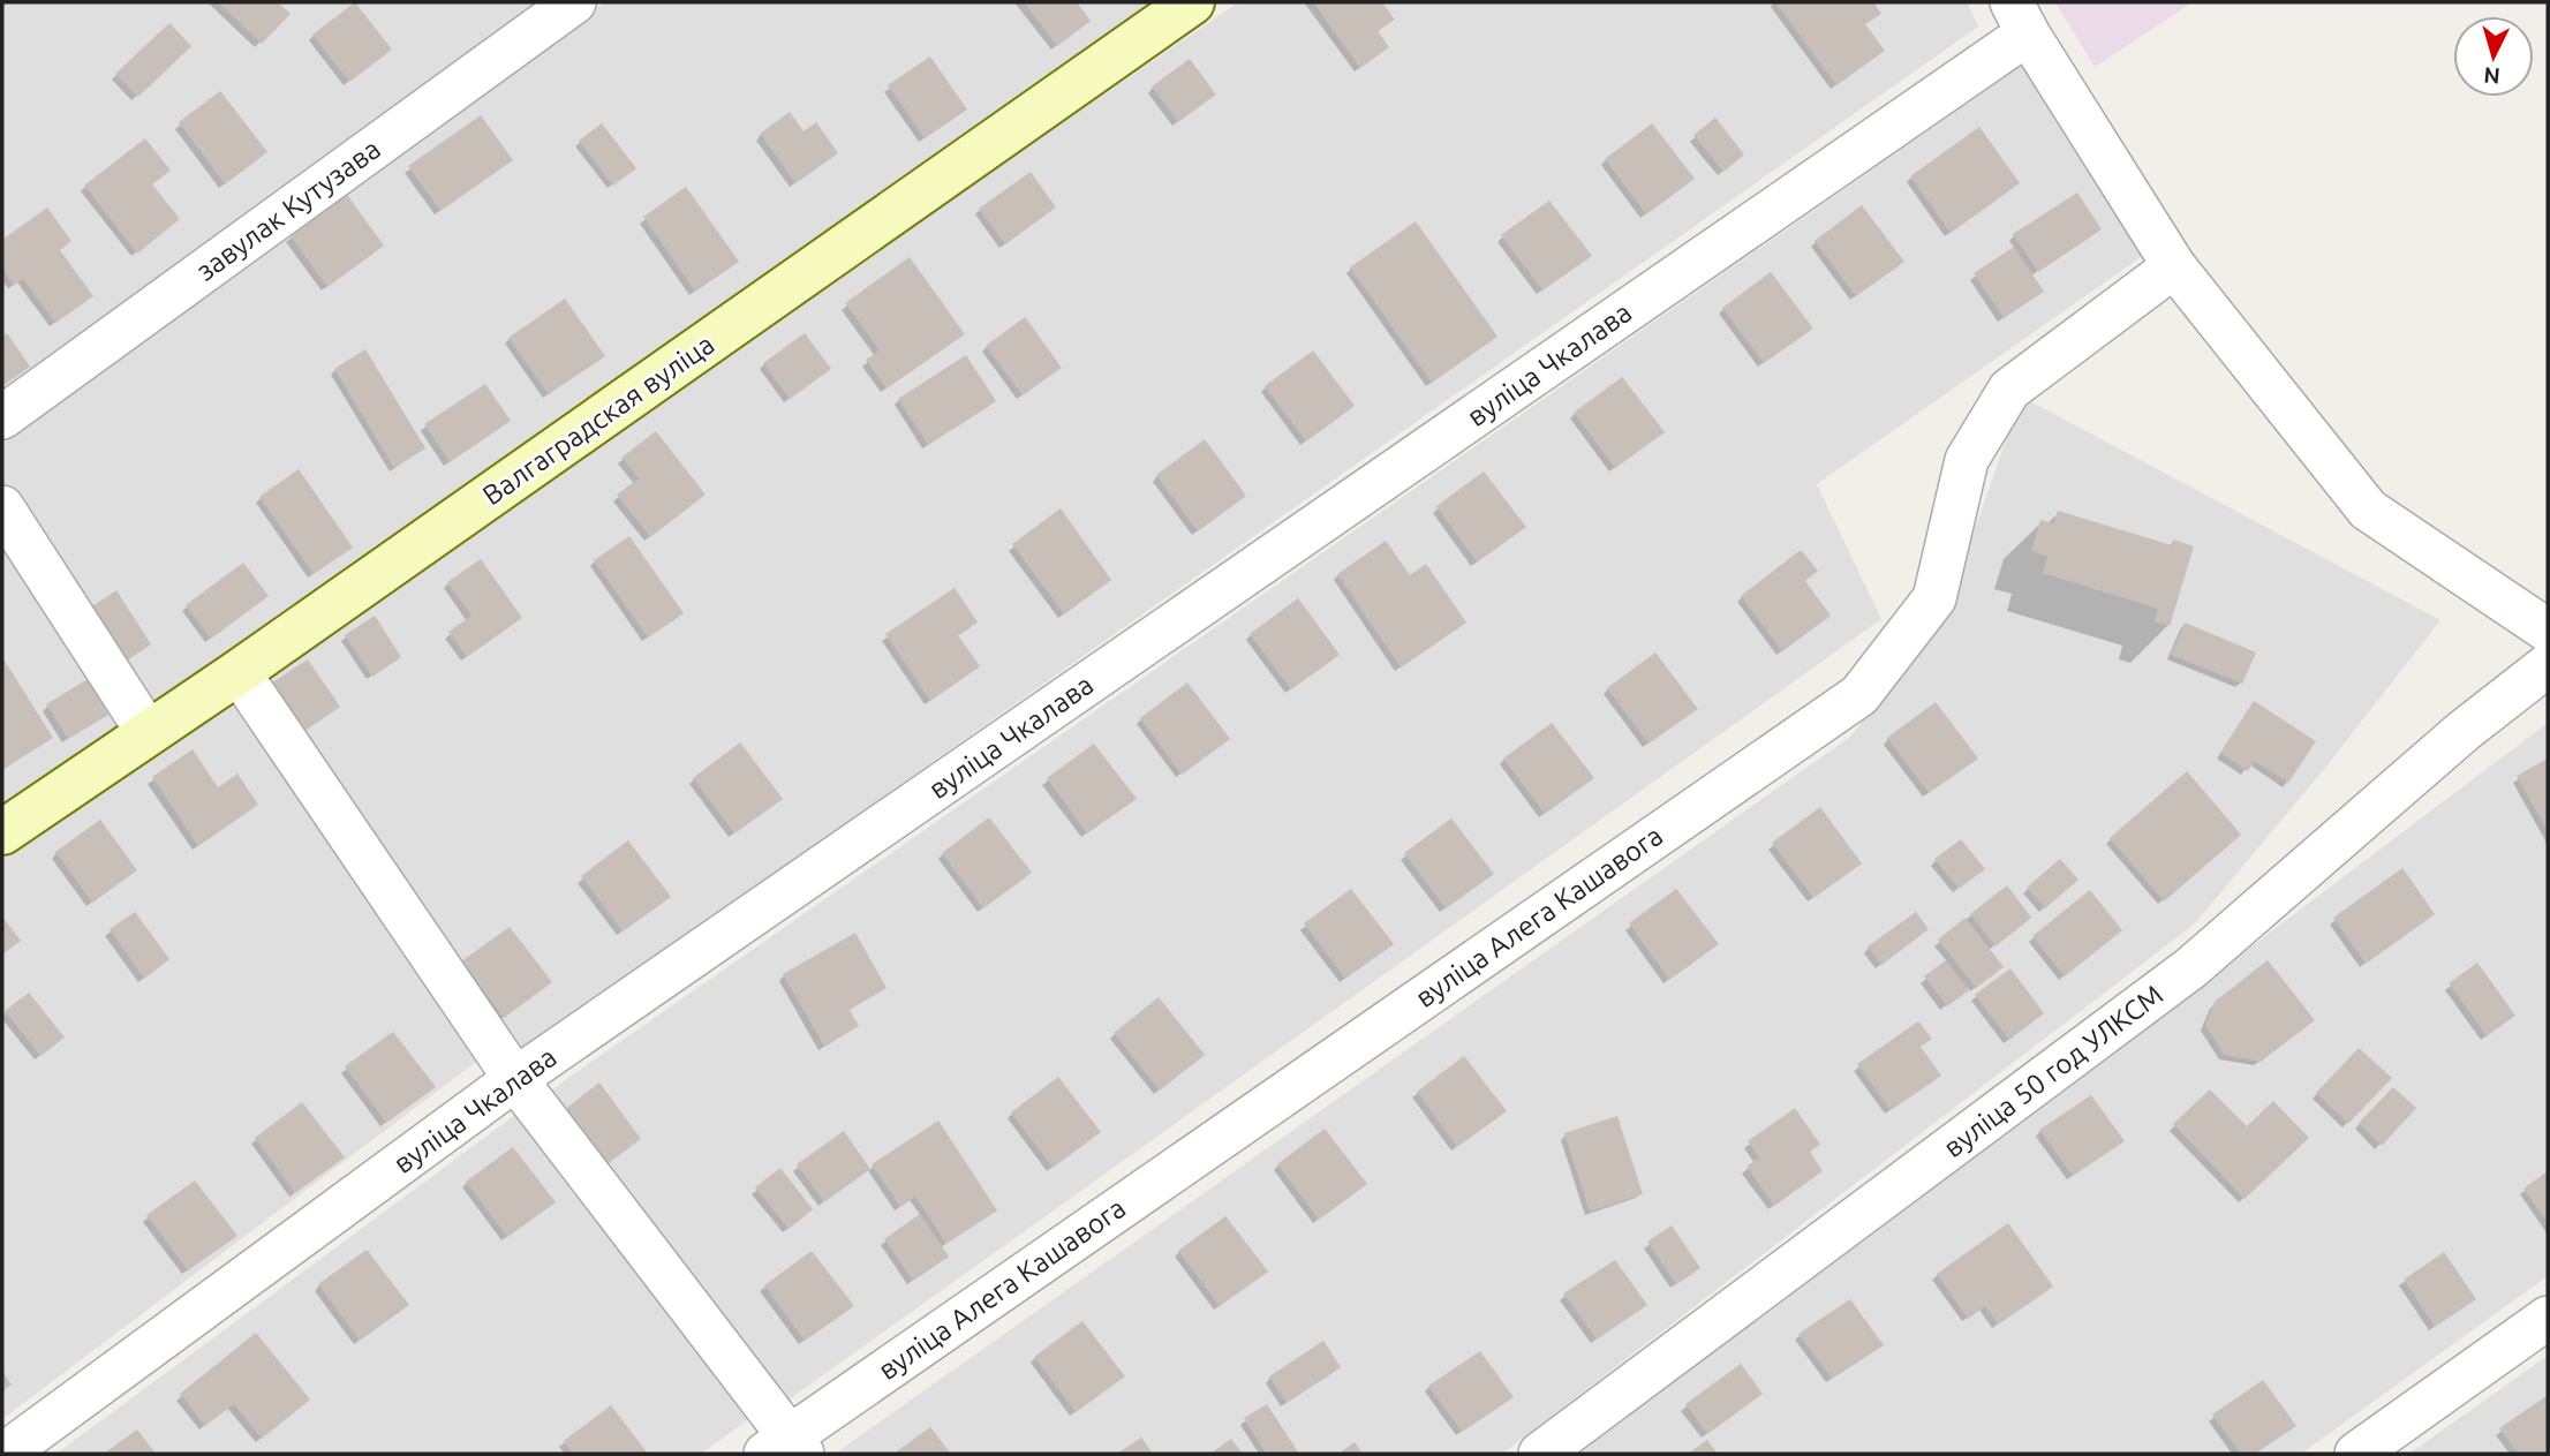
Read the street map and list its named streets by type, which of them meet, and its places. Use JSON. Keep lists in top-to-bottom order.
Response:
{
  "streets": {
    "street": [
      "завулак Кутузава",
      "вуліца Чкалава",
      "Валгаградская вуліца",
      "вуліца Алега Кашавога",
      "вуліца 50 год УЛКСМ"
    ]
  },
  "north": "bottom"
}
